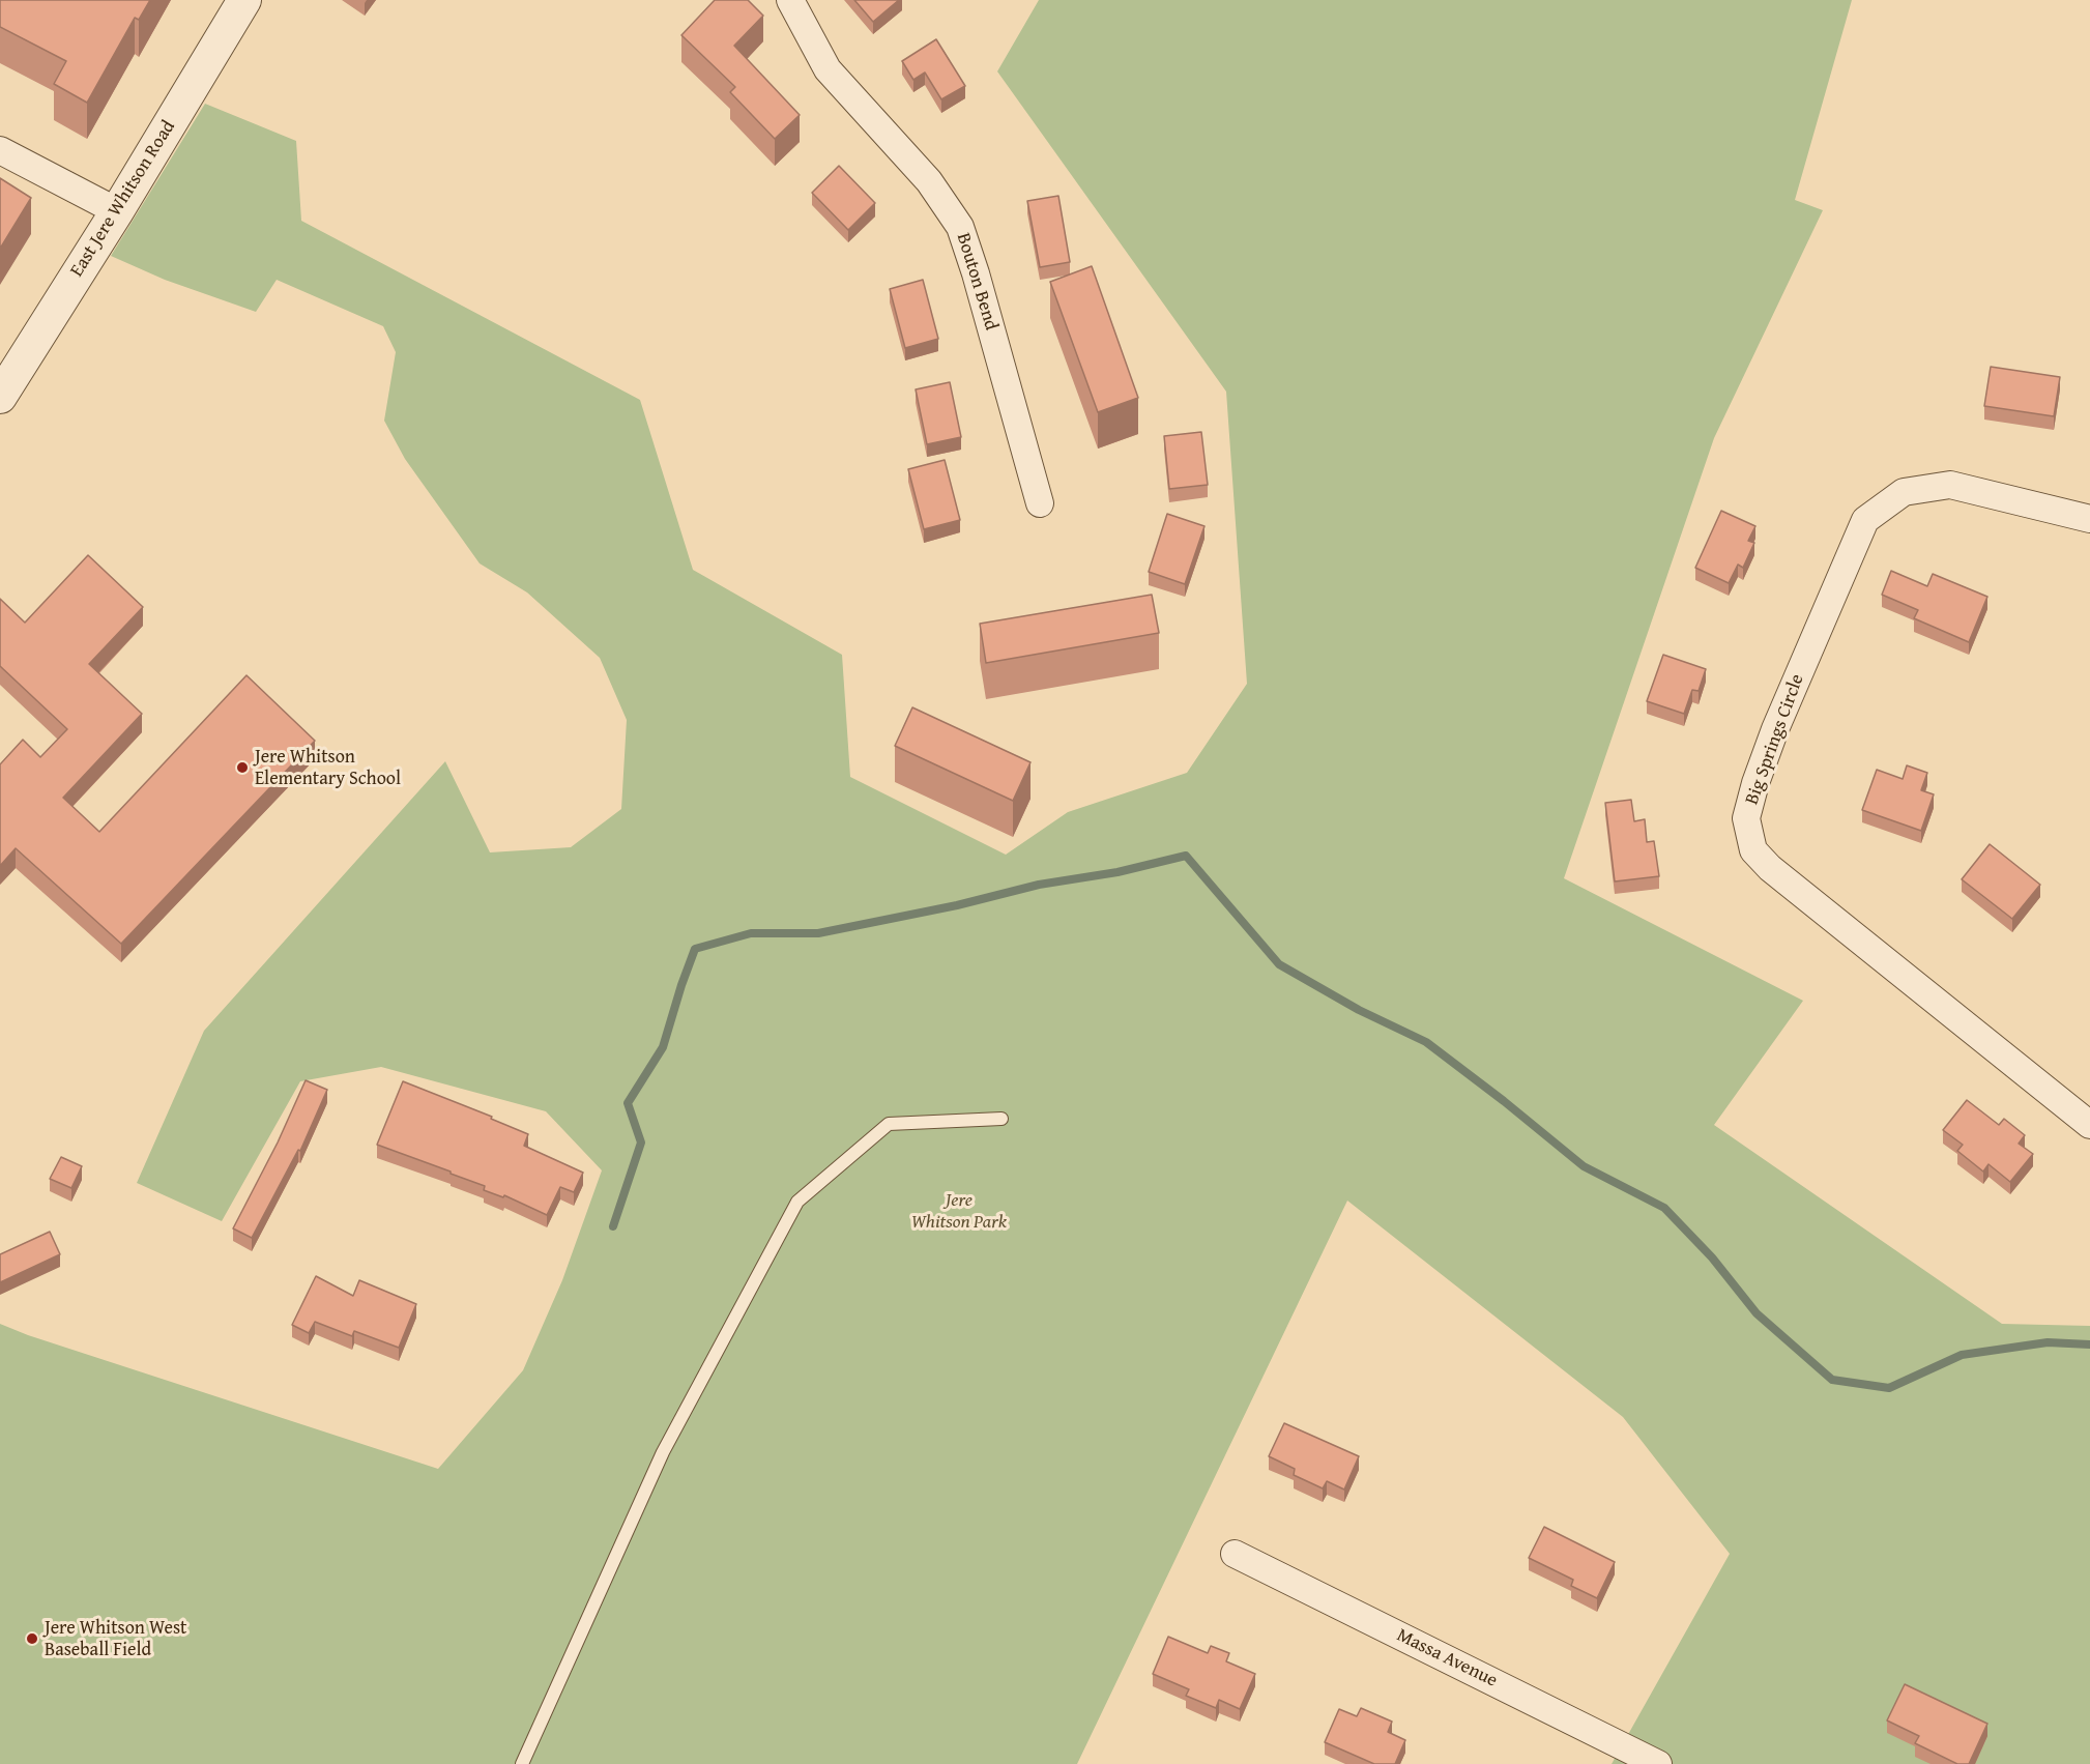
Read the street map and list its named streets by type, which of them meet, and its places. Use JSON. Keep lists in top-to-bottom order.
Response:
{
  "streets": {
    "street": [
      "East Jere Whitson Road",
      "Bouton Bend",
      "Big Springs Circle",
      "Massa Avenue"
    ]
  },
  "parks": ["Jere Whitson Park"],
  "places": ["Jere Whitson Elementary School", "Jere Whitson West Baseball Field"]
}
